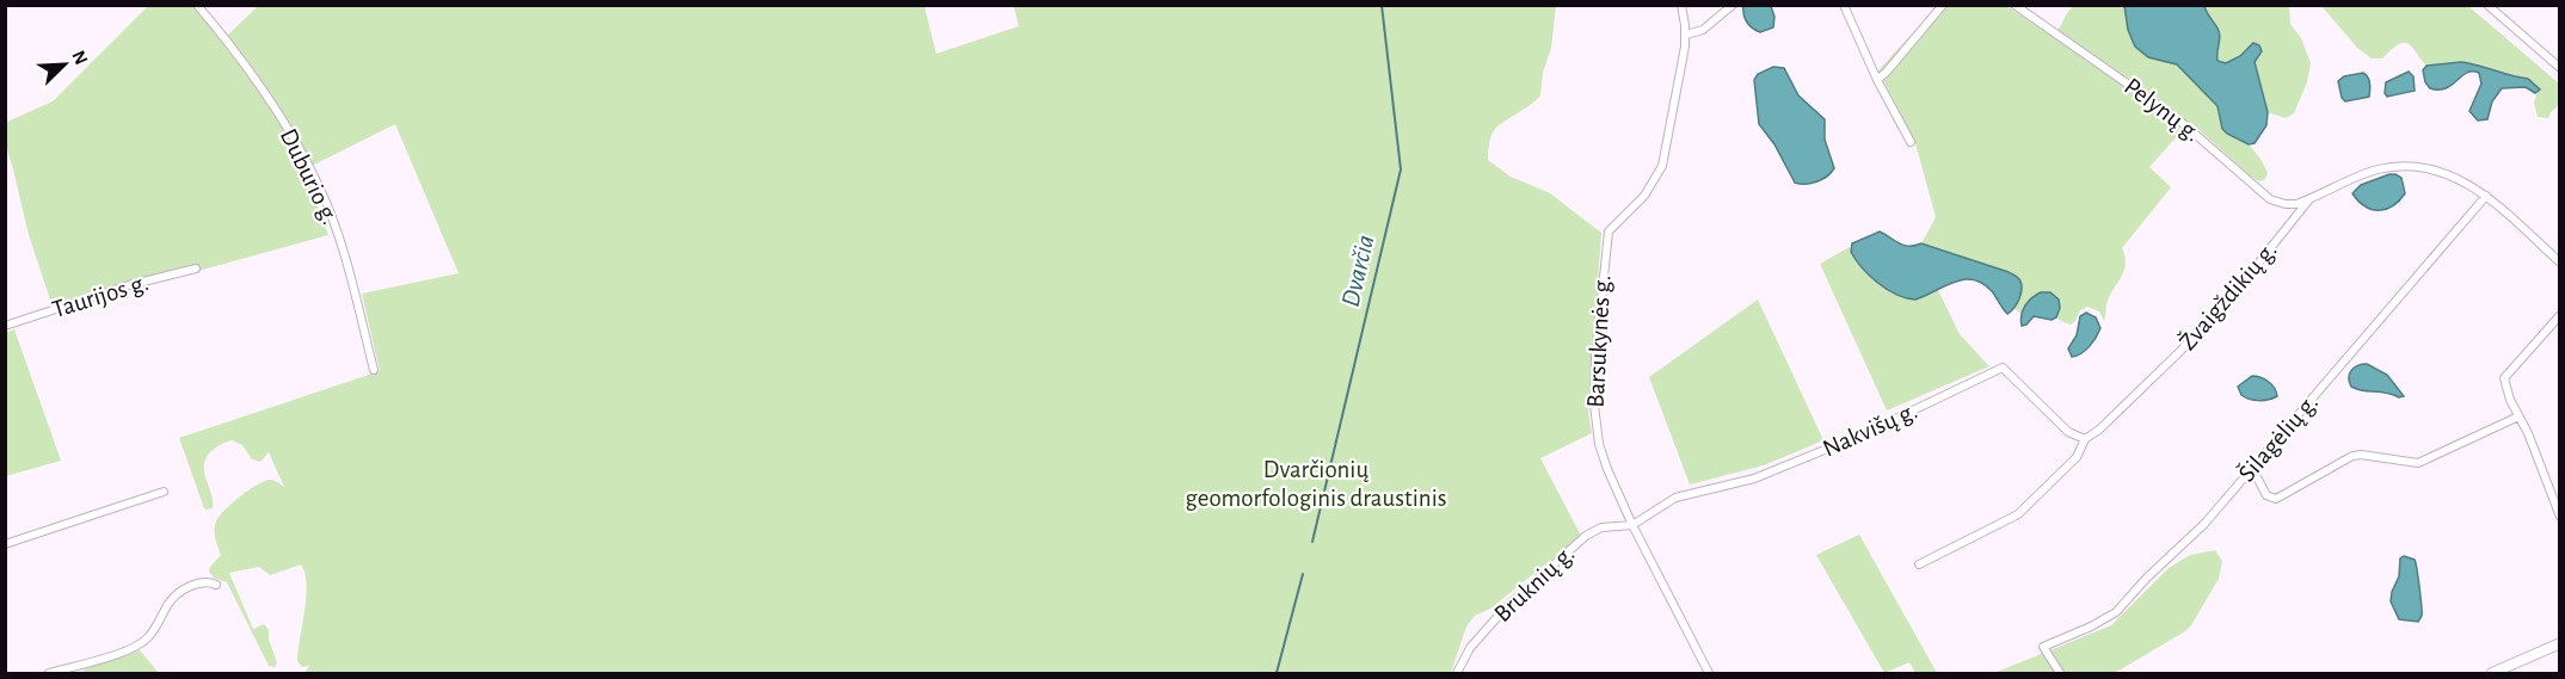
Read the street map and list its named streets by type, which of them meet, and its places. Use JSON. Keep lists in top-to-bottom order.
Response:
{
  "streets": {
    "street": [
      "Pelynų g.",
      "Duburio g.",
      "Taurijos g.",
      "Žvaigždikių g.",
      "Barsukynės g.",
      "Nakvišų g.",
      "Šilagėlių g.",
      "Bruknių g."
    ]
  },
  "crossings": [
    ["Pelynų g.", "Žvaigždikių g."],
    ["Žvaigždikių g.", "Nakvišų g."],
    ["Žvaigždikių g.", "Šilagėlių g."],
    ["Barsukynės g.", "Nakvišų g."],
    ["Barsukynės g.", "Bruknių g."],
    ["Nakvišų g.", "Bruknių g."]
  ],
  "water": ["Dvarčia"],
  "parks": ["Dvarčionių geomorfologinis draustinis"],
  "north": "top right"
}
